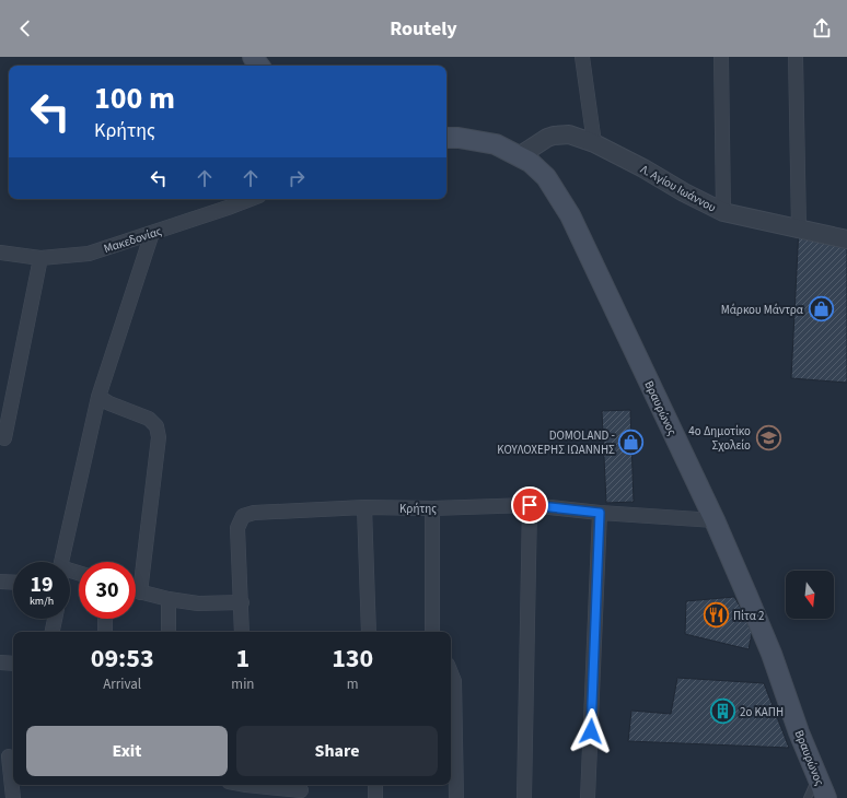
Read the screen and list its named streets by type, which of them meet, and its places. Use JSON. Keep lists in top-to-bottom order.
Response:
{
  "streets": {
    "main road": ["Βραυρώνος"],
    "street": ["Λ. Αγίου Ιωάννου", "Μακεδονίας", "Κρήτης"]
  },
  "crossings": [
    ["Λ. Αγίου Ιωάννου", "Βραυρώνος"],
    ["Βραυρώνος", "Κρήτης"]
  ],
  "places": {
    "shop": ["Μάρκου Μάντρα", "DOMOLAND - ΚΟΥΛΟΧΕΡΗΣ ΙΩΑΝΝΗΣ"],
    "school or university": ["4ο Δημοτίκο Σχολείο"],
    "restaurant": ["Πίτα 2"],
    "building": ["2ο ΚΑΠΗ"]
  },
  "north": "bottom",
  "page": {
    "header": "Routely",
    "turn": ["100 m", "Κρήτης"],
    "speed": "19 km/h",
    "limit": "30",
    "eta": [
      "09:53",
      "Arrival",
      "1",
      "min",
      "130",
      "m"
    ],
    "buttons": ["Exit", "Share"]
  }
}
